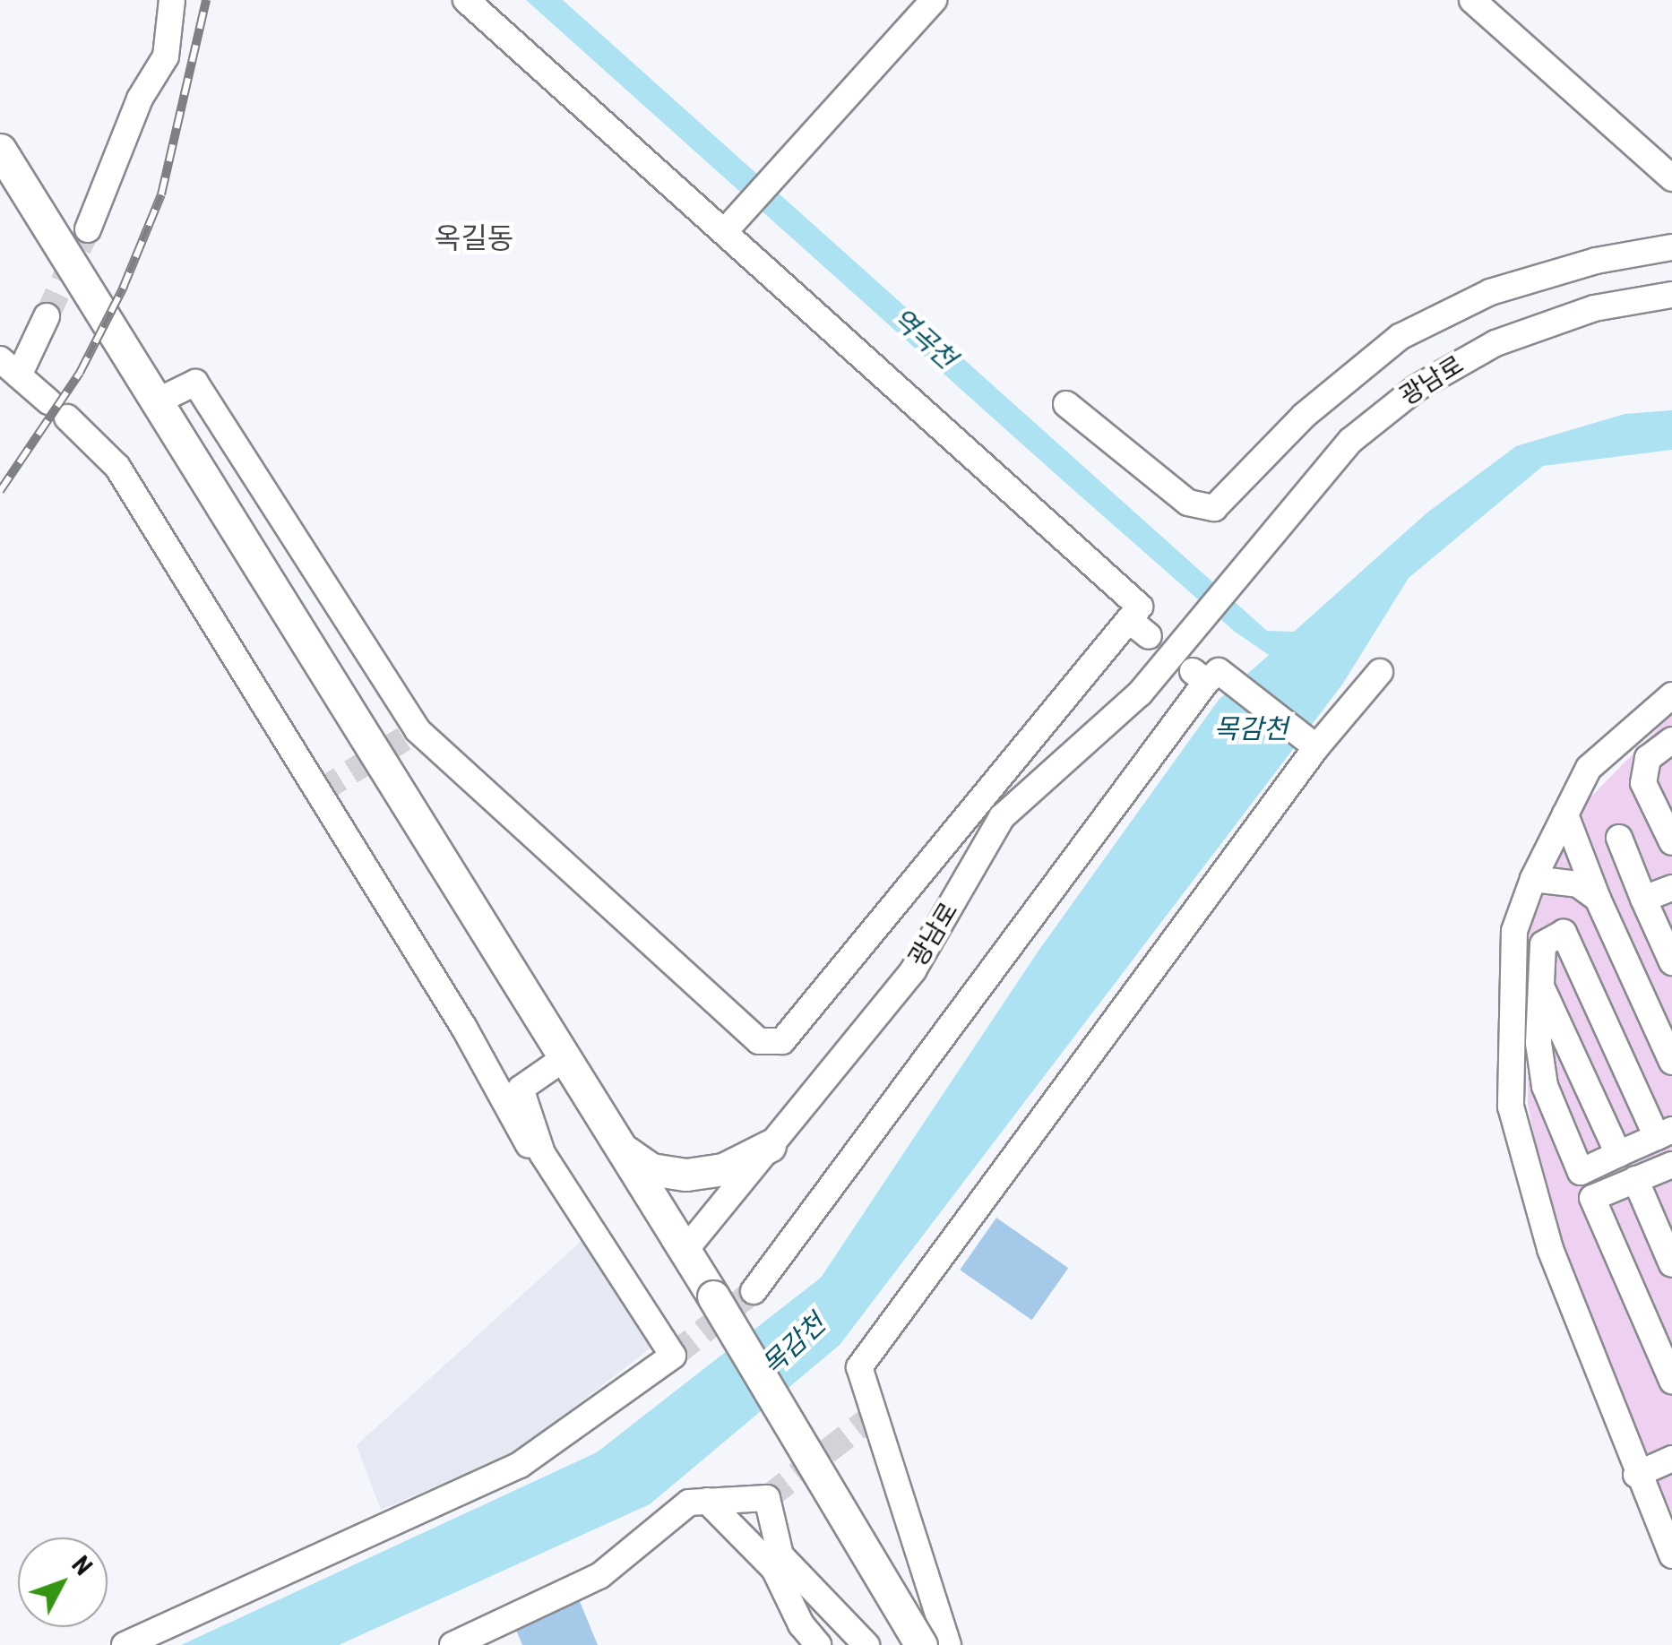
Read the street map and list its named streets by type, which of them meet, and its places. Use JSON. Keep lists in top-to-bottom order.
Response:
{
  "streets": {
    "street": ["광남로"]
  },
  "districts": ["옥길동"],
  "water": ["역곡천", "목감천"],
  "north": "top right"
}
